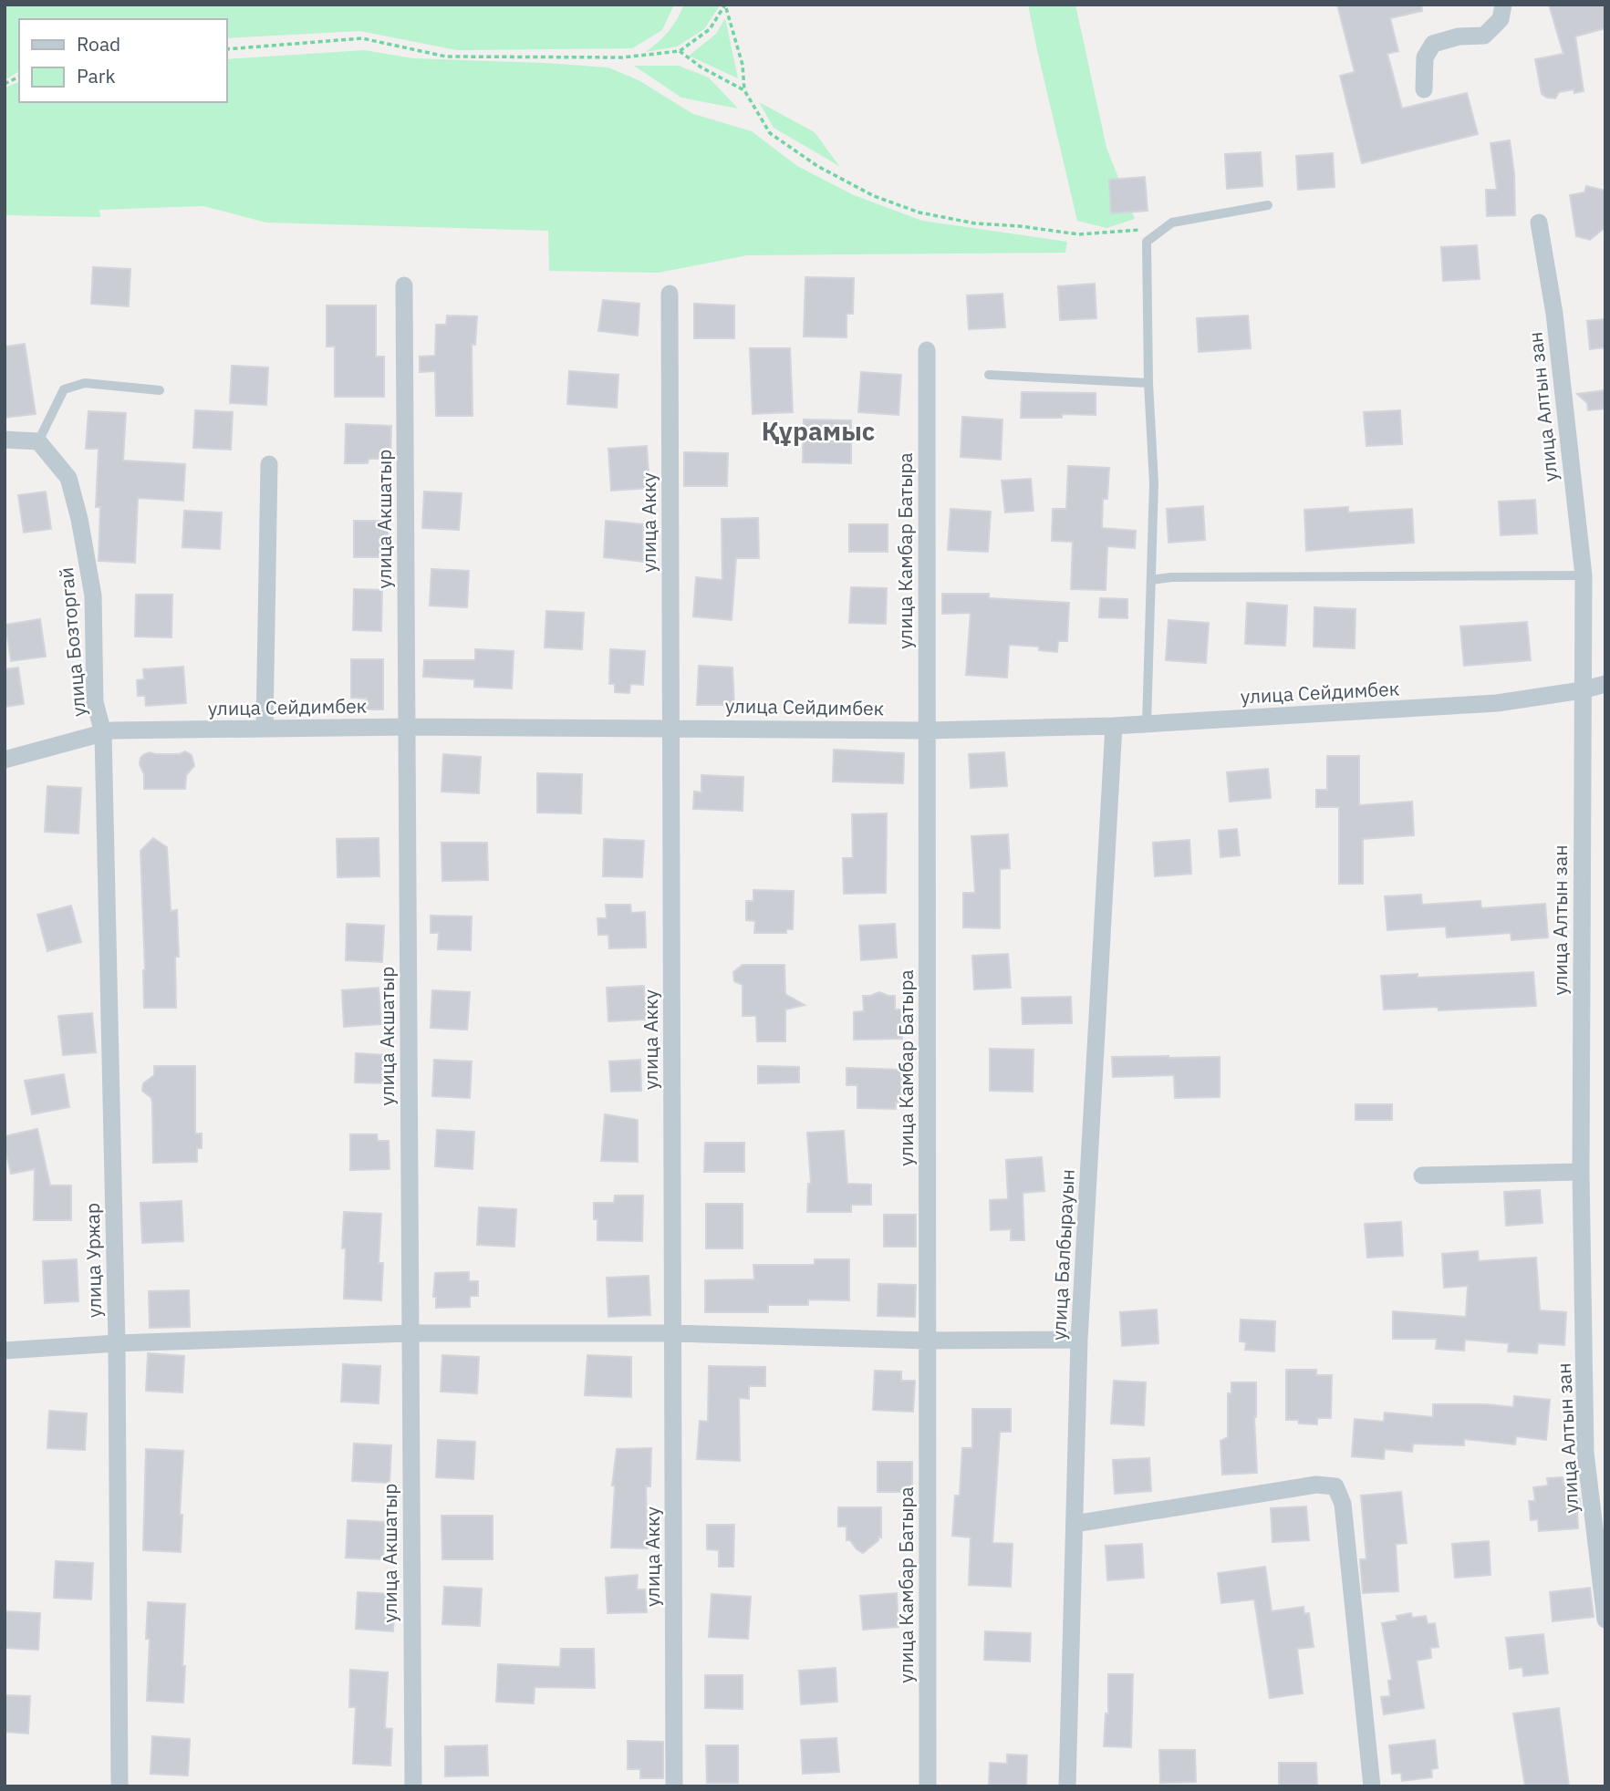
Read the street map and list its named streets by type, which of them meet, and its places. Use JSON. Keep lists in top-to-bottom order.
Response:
{
  "streets": {
    "street": [
      "улица Алтын зан",
      "улица Акшатыр",
      "улица Акку",
      "улица Камбар Батыра",
      "улица Бозторгай",
      "улица Сейдимбек",
      "улица Балбырауын",
      "улица Уржар"
    ]
  },
  "crossings": [
    ["улица Алтын зан", "улица Сейдимбек"],
    ["улица Акшатыр", "улица Сейдимбек"],
    ["улица Акку", "улица Сейдимбек"],
    ["улица Камбар Батыра", "улица Сейдимбек"],
    ["улица Бозторгай", "улица Сейдимбек"],
    ["улица Бозторгай", "улица Уржар"],
    ["улица Сейдимбек", "улица Балбырауын"],
    ["улица Сейдимбек", "улица Уржар"]
  ],
  "districts": ["Құрамыс"],
  "legend": ["Road", "Park"]
}
